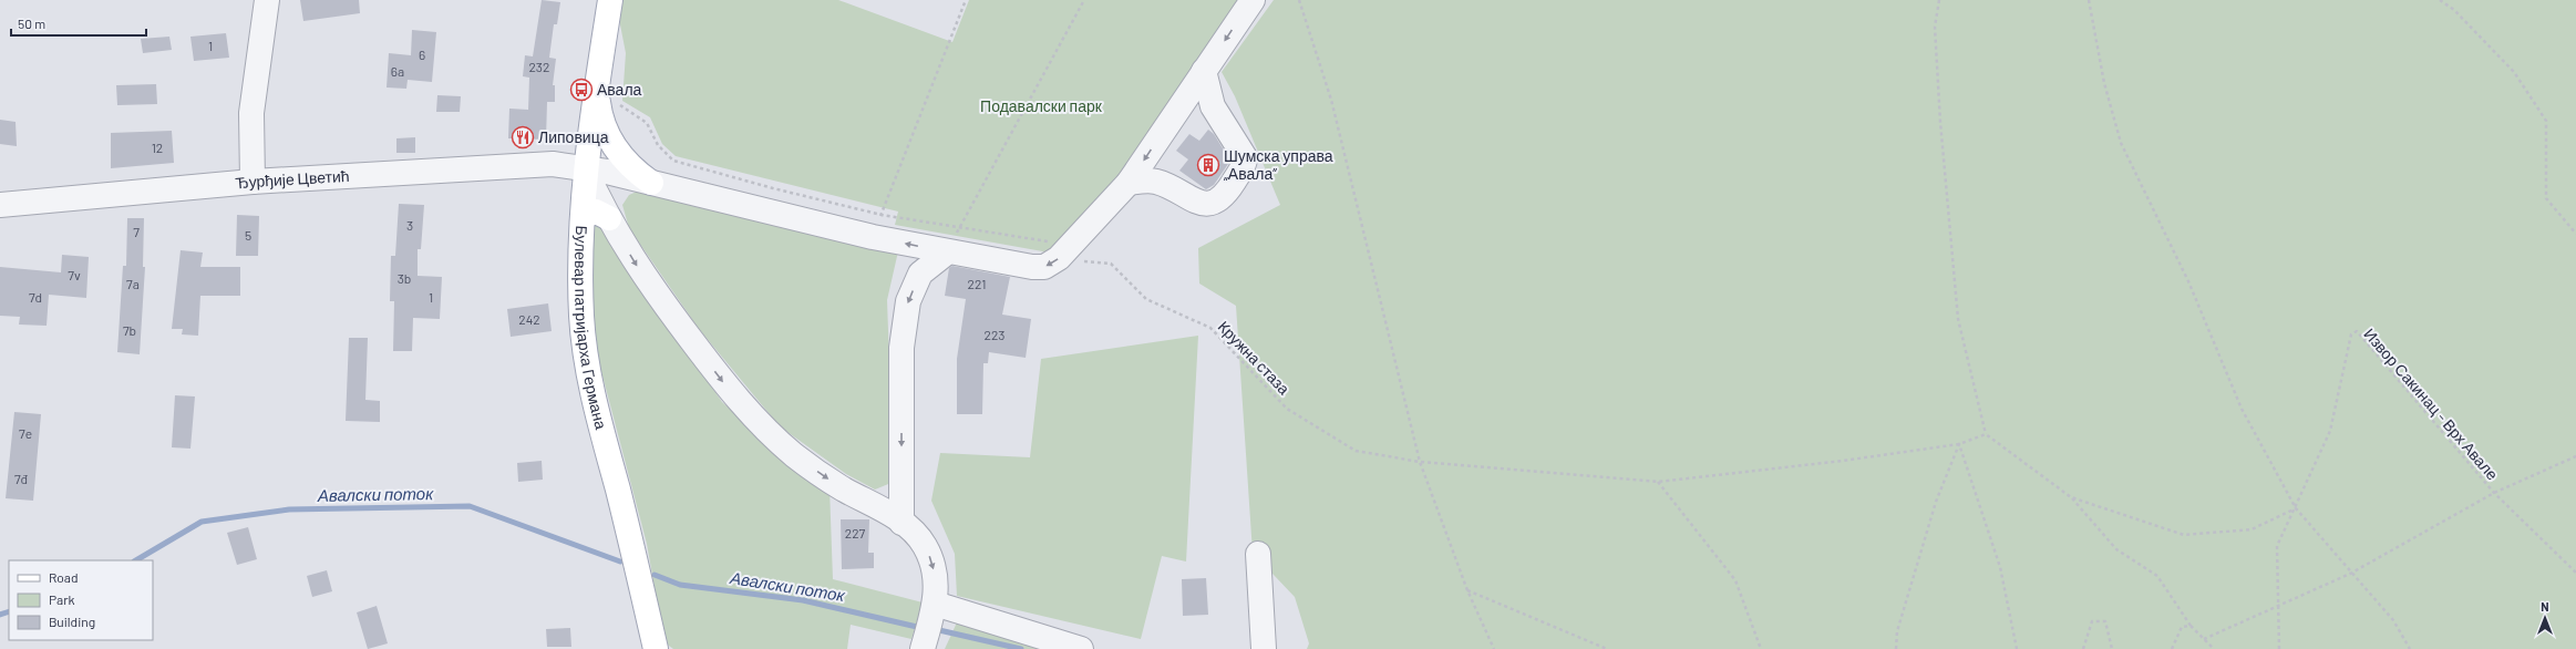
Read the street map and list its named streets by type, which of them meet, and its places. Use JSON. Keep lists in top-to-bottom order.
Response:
{
  "streets": {
    "main road": ["Булевар патријарха Германа"],
    "street": ["Ђурђије Цветић"],
    "path": ["Кружна стаза", "Извор Сакинац - Врх Авале"]
  },
  "crossings": [
    ["Ђурђије Цветић", "Булевар патријарха Германа"],
    ["Ђурђије Цветић", "Кружна стаза"]
  ],
  "water": ["Авалски поток"],
  "parks": ["Подавалски парк"],
  "places": {
    "bus stop": ["Авала"],
    "restaurant": ["Липовица"],
    "building": ["Шумска управа „Авала”"]
  },
  "house_numbers": [
    "1",
    "6",
    "232",
    "6a",
    "12",
    "3",
    "7",
    "5",
    "7v",
    "3b",
    "7a",
    "221",
    "7d",
    "1",
    "242",
    "7b",
    "223",
    "7e",
    "7đ",
    "227"
  ],
  "legend": ["Road", "Park", "Building"],
  "scale_bar": "50 m",
  "north": "top"
}
